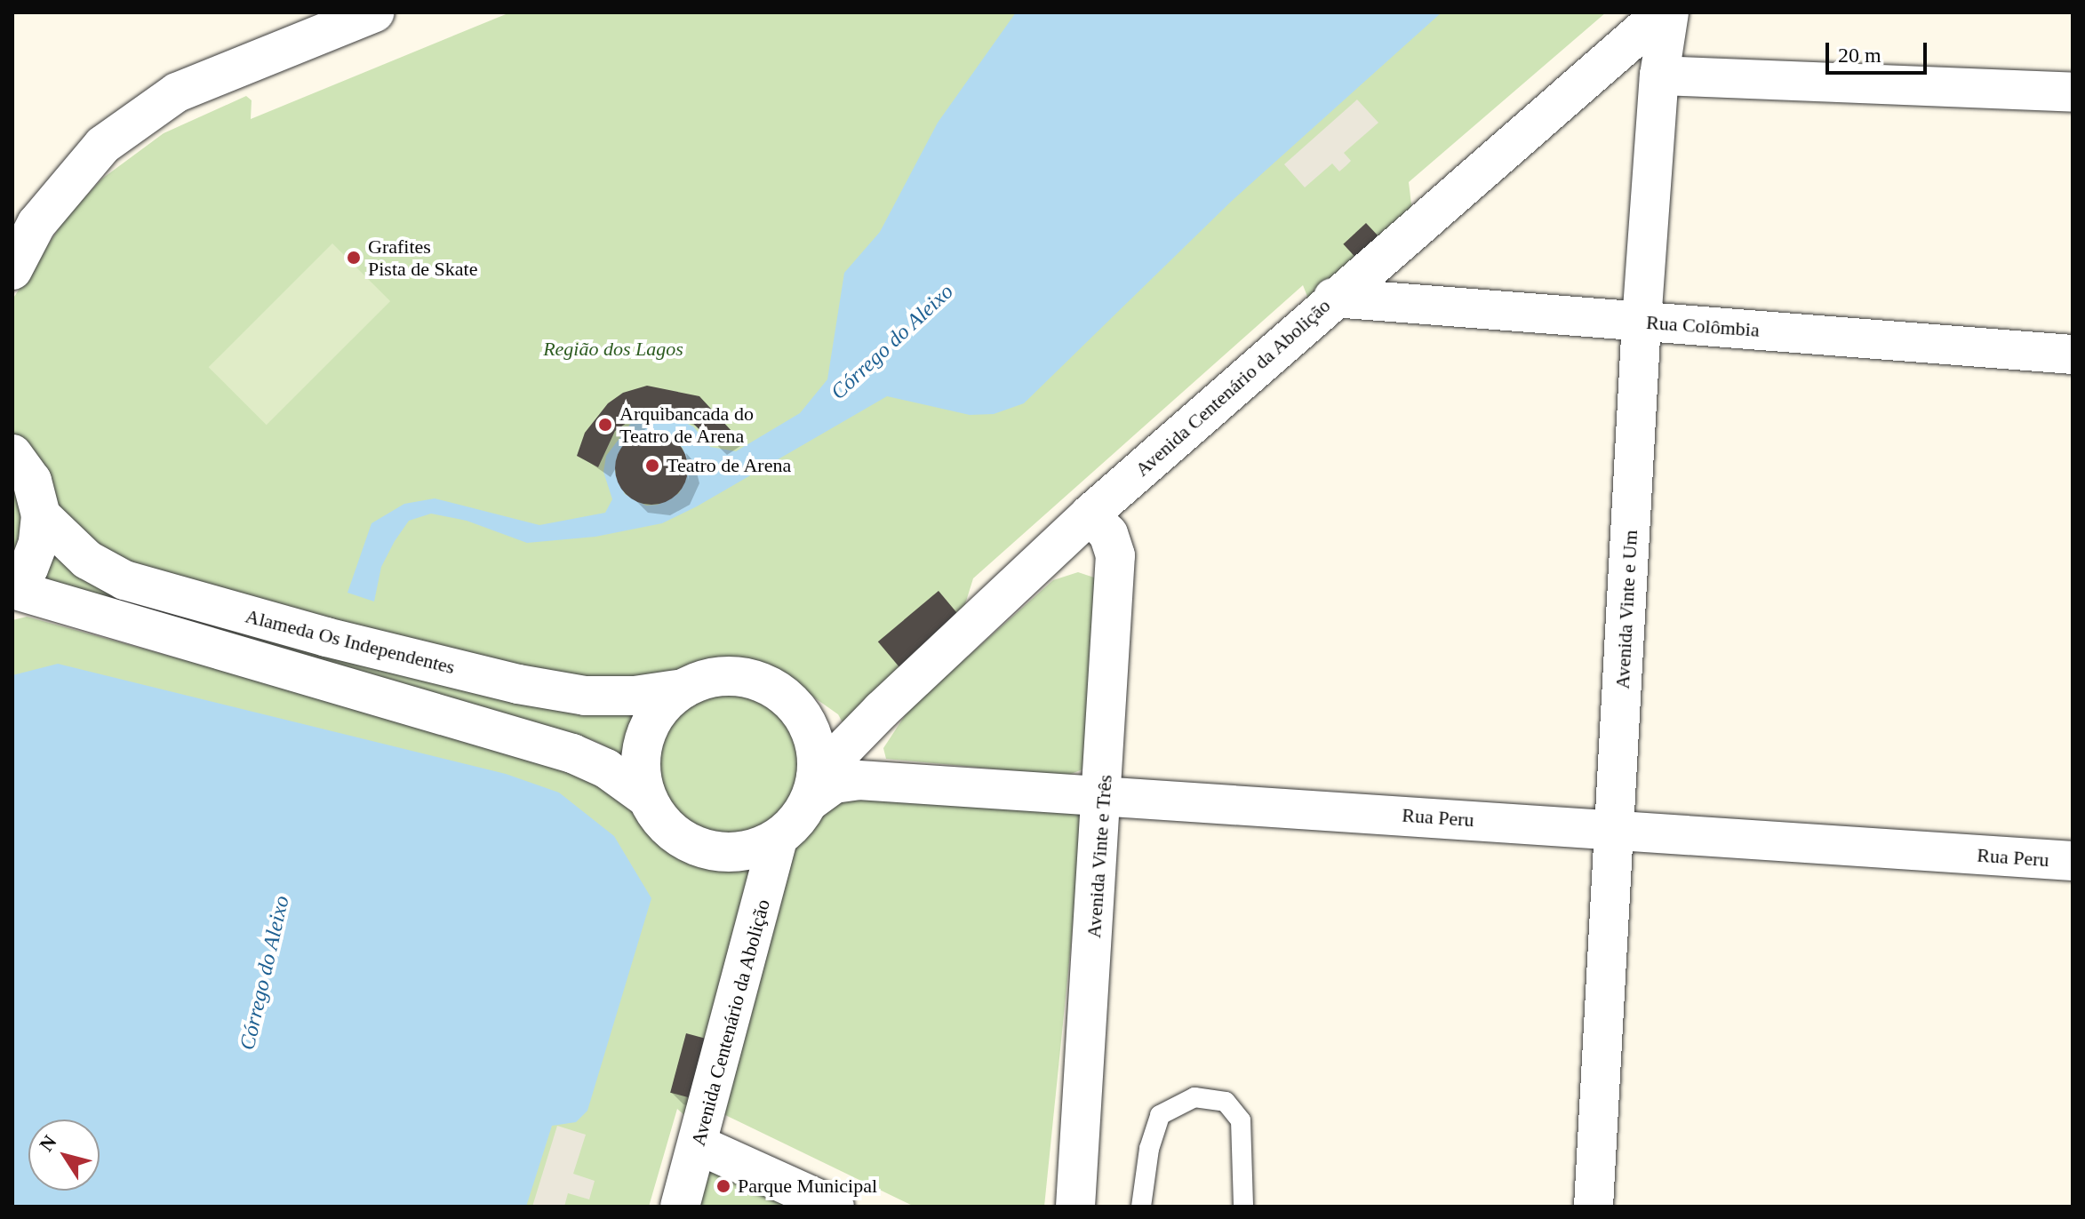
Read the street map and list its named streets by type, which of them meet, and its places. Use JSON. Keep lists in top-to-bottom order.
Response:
{
  "streets": {
    "street": [
      "Rua Colômbia",
      "Avenida Centenário da Abolição",
      "Avenida Vinte e Um",
      "Alameda Os Independentes",
      "Rua Peru",
      "Avenida Vinte e Três"
    ]
  },
  "crossings": [
    ["Rua Colômbia", "Avenida Centenário da Abolição"],
    ["Rua Colômbia", "Avenida Vinte e Um"],
    ["Avenida Centenário da Abolição", "Alameda Os Independentes"],
    ["Avenida Centenário da Abolição", "Rua Peru"],
    ["Avenida Centenário da Abolição", "Avenida Vinte e Três"],
    ["Avenida Vinte e Um", "Rua Peru"],
    ["Alameda Os Independentes", "Rua Peru"],
    ["Rua Peru", "Avenida Vinte e Três"]
  ],
  "water": ["Córrego do Aleixo"],
  "parks": ["Região dos Lagos"],
  "places": [
    "Grafites Pista de Skate",
    "Arquibancada do Teatro de Arena",
    "Teatro de Arena",
    "Parque Municipal"
  ],
  "scale_bar": "20 m",
  "north": "top left"
}
